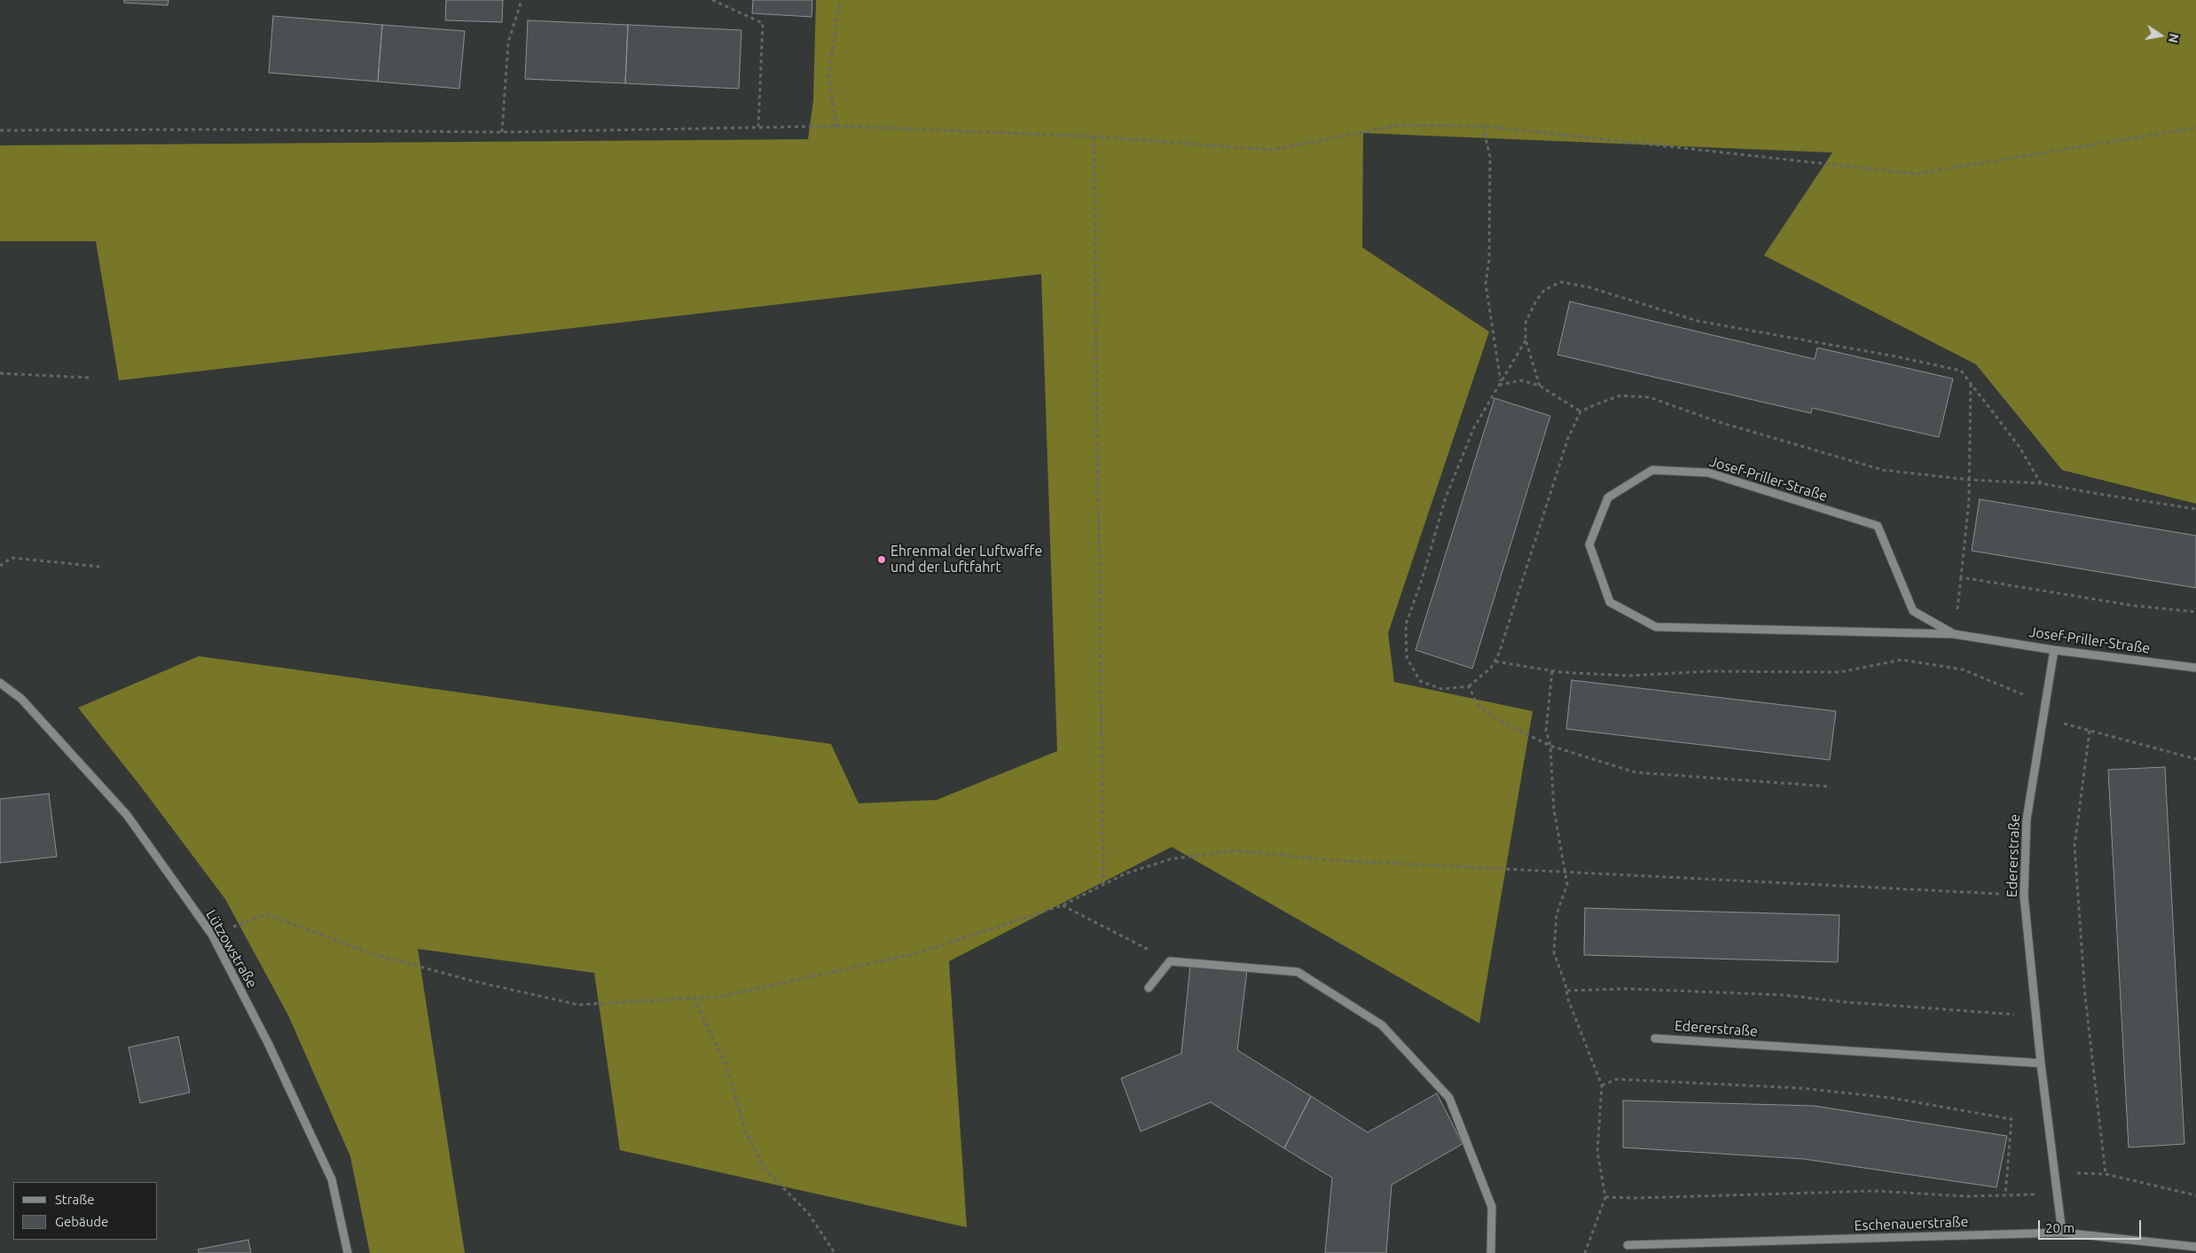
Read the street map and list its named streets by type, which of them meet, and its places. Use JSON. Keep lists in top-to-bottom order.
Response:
{
  "streets": {
    "street": [
      "Josef-Priller-Straße",
      "Edererstraße",
      "Lützowstraße",
      "Eschenauerstraße"
    ]
  },
  "crossings": [
    ["Josef-Priller-Straße", "Edererstraße"],
    ["Edererstraße", "Eschenauerstraße"]
  ],
  "places": ["Ehrenmal der Luftwaffe und der Luftfahrt"],
  "legend": ["Straße", "Gebäude"],
  "scale_bar": "20 m",
  "north": "right"
}
